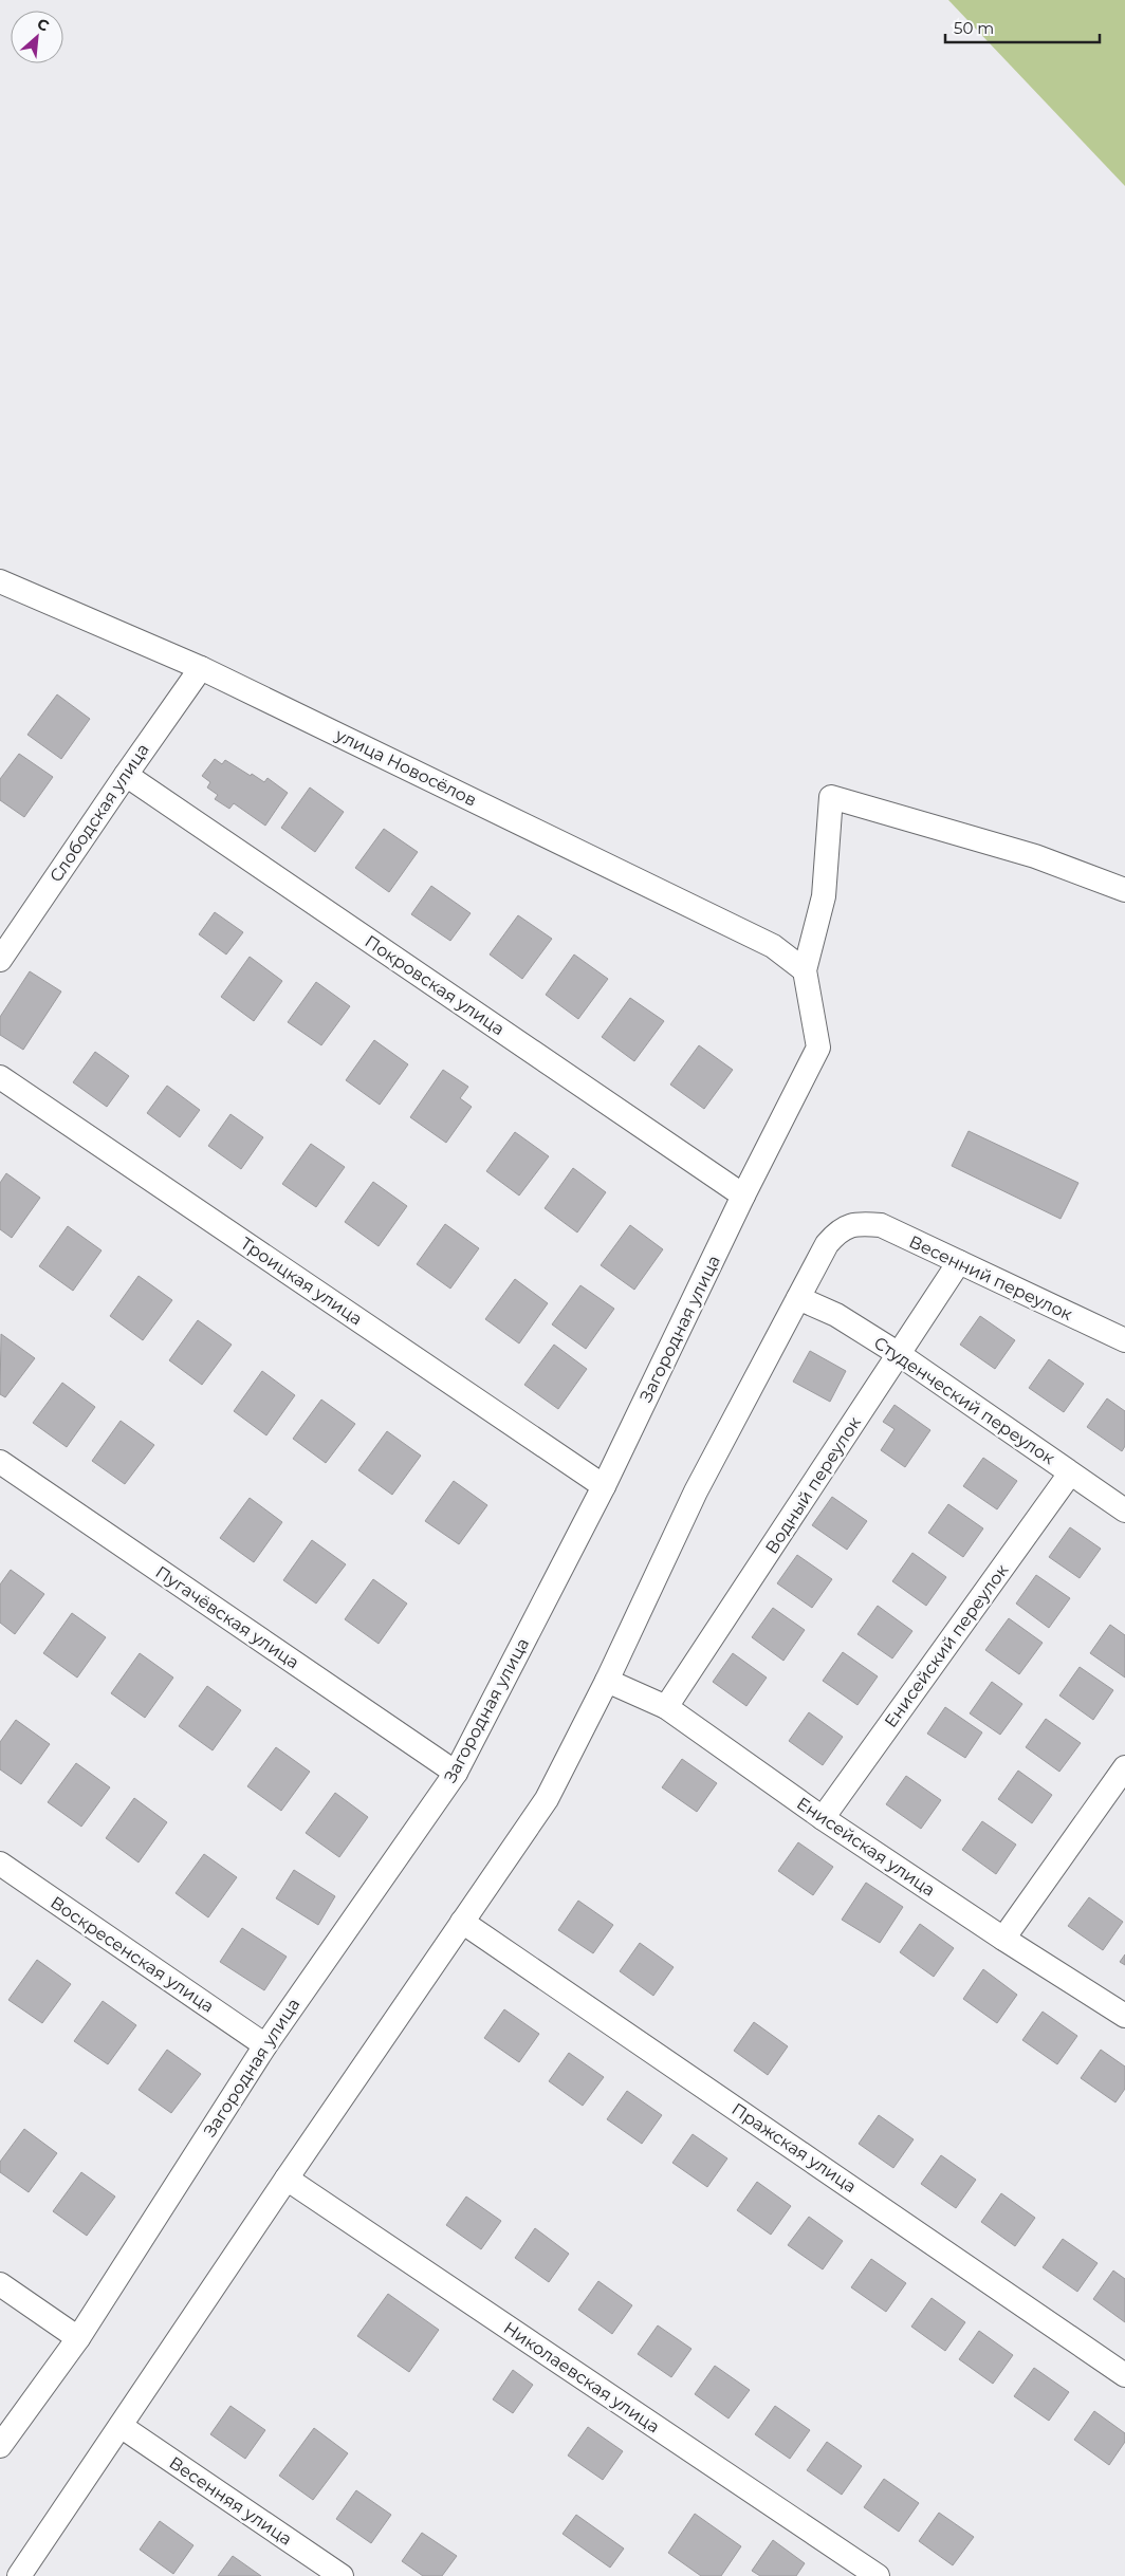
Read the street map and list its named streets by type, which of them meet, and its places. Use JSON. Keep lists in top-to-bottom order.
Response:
{
  "streets": {
    "street": [
      "улица Новосёлов",
      "Слободская улица",
      "Покровская улица",
      "Весенний переулок",
      "Троицкая улица",
      "Загородная улица",
      "Студенческий переулок",
      "Водный переулок",
      "Пугачёвская улица",
      "Енисейский переулок",
      "Енисейская улица",
      "Воскресенская улица",
      "Пражская улица",
      "Николаевская улица",
      "Весенняя улица"
    ]
  },
  "crossings": [
    ["улица Новосёлов", "Слободская улица"],
    ["улица Новосёлов", "Загородная улица"],
    ["Слободская улица", "Покровская улица"],
    ["Покровская улица", "Загородная улица"],
    ["Весенний переулок", "Студенческий переулок"],
    ["Весенний переулок", "Водный переулок"],
    ["Троицкая улица", "Загородная улица"],
    ["Загородная улица", "Пугачёвская улица"],
    ["Загородная улица", "Воскресенская улица"],
    ["Студенческий переулок", "Водный переулок"],
    ["Студенческий переулок", "Енисейский переулок"],
    ["Водный переулок", "Енисейская улица"],
    ["Енисейский переулок", "Енисейская улица"]
  ],
  "scale_bar": "50 m",
  "north": "top right"
}
